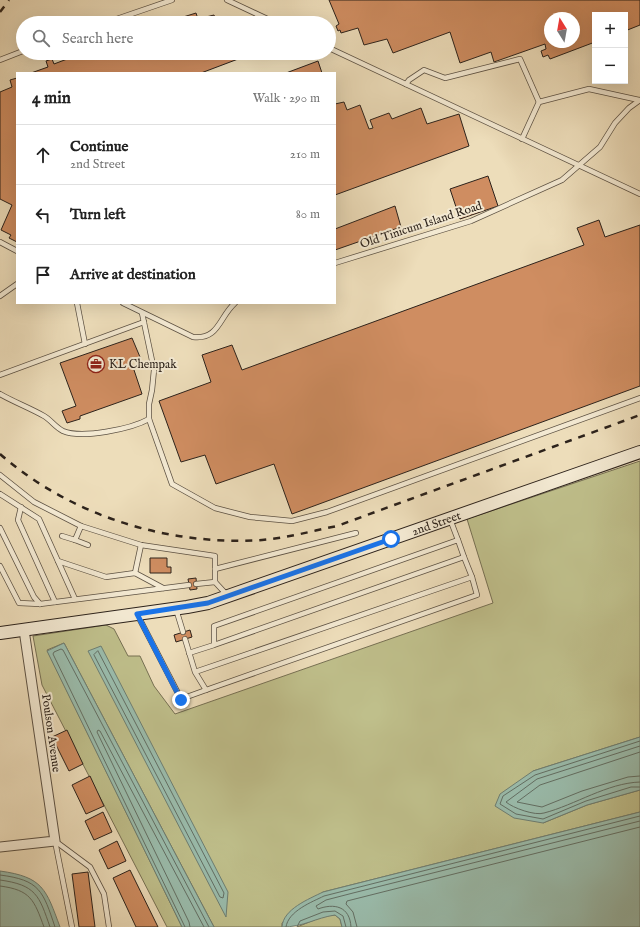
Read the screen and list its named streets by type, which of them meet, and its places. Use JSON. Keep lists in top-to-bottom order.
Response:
{
  "streets": {
    "street": ["2nd Street", "Poulson Avenue"],
    "lane": ["Old Tinicum Island Road"]
  },
  "crossings": [
    ["2nd Street", "Poulson Avenue"]
  ],
  "places": {
    "office": ["KL Chempak"]
  },
  "north": "top",
  "page": {
    "map_buttons": ["+", "−"],
    "search": "Search here",
    "heading": ["4 min", "Walk · 290 m"],
    "list": [
      ["Continue", "2nd Street", "210 m"],
      ["Turn left", "80 m"],
      "Arrive at destination"
    ]
  }
}
